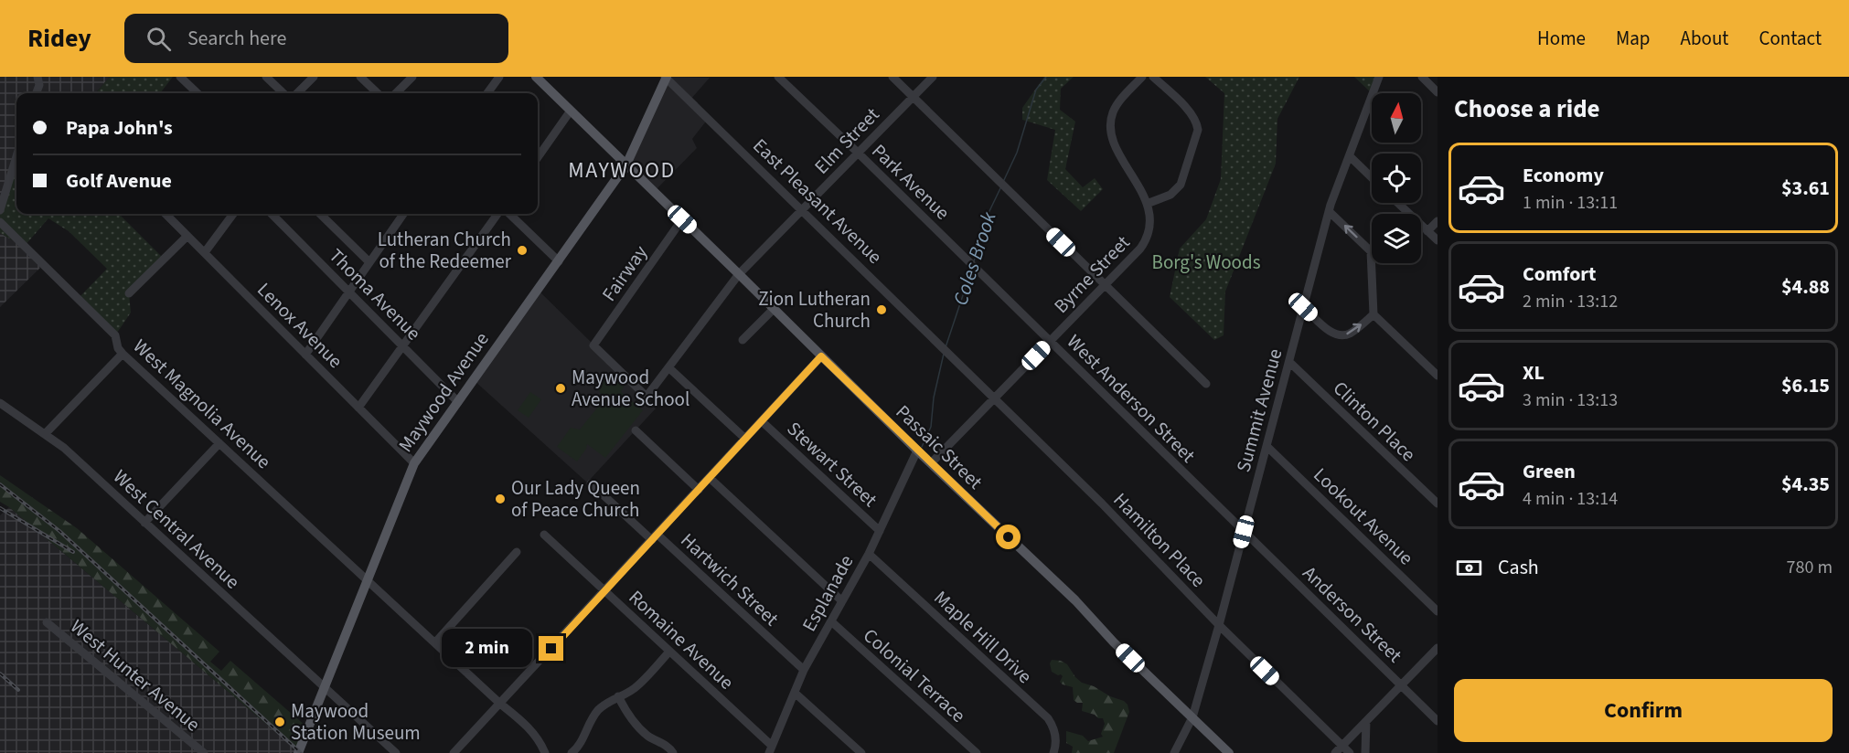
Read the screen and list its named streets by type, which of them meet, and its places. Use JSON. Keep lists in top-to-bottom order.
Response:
{
  "streets": {
    "main road": ["Maywood Avenue", "Passaic Street"],
    "street": [
      "Elm Street",
      "Park Avenue",
      "East Pleasant Avenue",
      "Fairway",
      "Byrne Street",
      "Thoma Avenue",
      "Lenox Avenue",
      "West Anderson Street",
      "West Magnolia Avenue",
      "Summit Avenue",
      "Clinton Place",
      "Stewart Street",
      "Lookout Avenue",
      "West Central Avenue",
      "Hamilton Place",
      "Hartwich Street",
      "Esplanade",
      "Anderson Street",
      "Maple Hill Drive",
      "Romaine Avenue",
      "West Hunter Avenue",
      "Colonial Terrace"
    ]
  },
  "crossings": [
    ["Elm Street", "Park Avenue"],
    ["Elm Street", "East Pleasant Avenue"],
    ["Elm Street", "Fairway"],
    ["Elm Street", "Passaic Street"],
    ["Park Avenue", "West Anderson Street"],
    ["East Pleasant Avenue", "Maywood Avenue"],
    ["East Pleasant Avenue", "Hamilton Place"],
    ["Fairway", "Passaic Street"],
    ["Byrne Street", "West Anderson Street"],
    ["Byrne Street", "Passaic Street"],
    ["Byrne Street", "Hamilton Place"],
    ["Thoma Avenue", "Maywood Avenue"],
    ["Lenox Avenue", "Maywood Avenue"],
    ["Maywood Avenue", "West Magnolia Avenue"],
    ["Maywood Avenue", "Passaic Street"],
    ["Maywood Avenue", "West Central Avenue"],
    ["West Anderson Street", "Summit Avenue"],
    ["West Anderson Street", "Anderson Street"],
    ["Summit Avenue", "Clinton Place"],
    ["Summit Avenue", "Passaic Street"],
    ["Summit Avenue", "Lookout Avenue"],
    ["Summit Avenue", "Hamilton Place"],
    ["Summit Avenue", "Anderson Street"],
    ["Passaic Street", "Esplanade"],
    ["Stewart Street", "Esplanade"],
    ["Hartwich Street", "Esplanade"],
    ["Esplanade", "Maple Hill Drive"],
    ["Esplanade", "Romaine Avenue"],
    ["Esplanade", "Colonial Terrace"]
  ],
  "districts": ["MAYWOOD"],
  "water": ["Coles Brook"],
  "parks": ["Borg's Woods"],
  "places": [
    "Lutheran Church of the Redeemer",
    "Zion Lutheran Church",
    "Maywood Avenue School",
    "Our Lady Queen of Peace Church",
    "Maywood Station Museum"
  ],
  "north": "top",
  "page": {
    "header": "Ridey",
    "search": "Search here",
    "nav": [
      "Home",
      "Map",
      "About",
      "Contact"
    ],
    "heading": "Choose a ride",
    "banner": ["Papa John's", "Golf Avenue"],
    "list": [
      {
        "name": "Economy",
        "note": "1 min · 13:11",
        "value": "$3.61"
      },
      {
        "name": "Comfort",
        "note": "2 min · 13:12",
        "value": "$4.88"
      },
      {
        "name": "XL",
        "note": "3 min · 13:13",
        "value": "$6.15"
      },
      {
        "name": "Green",
        "note": "4 min · 13:14",
        "value": "$4.35"
      }
    ],
    "pay": ["Cash", "780 m"],
    "bubble": "2 min",
    "buttons": "Confirm"
  }
}
